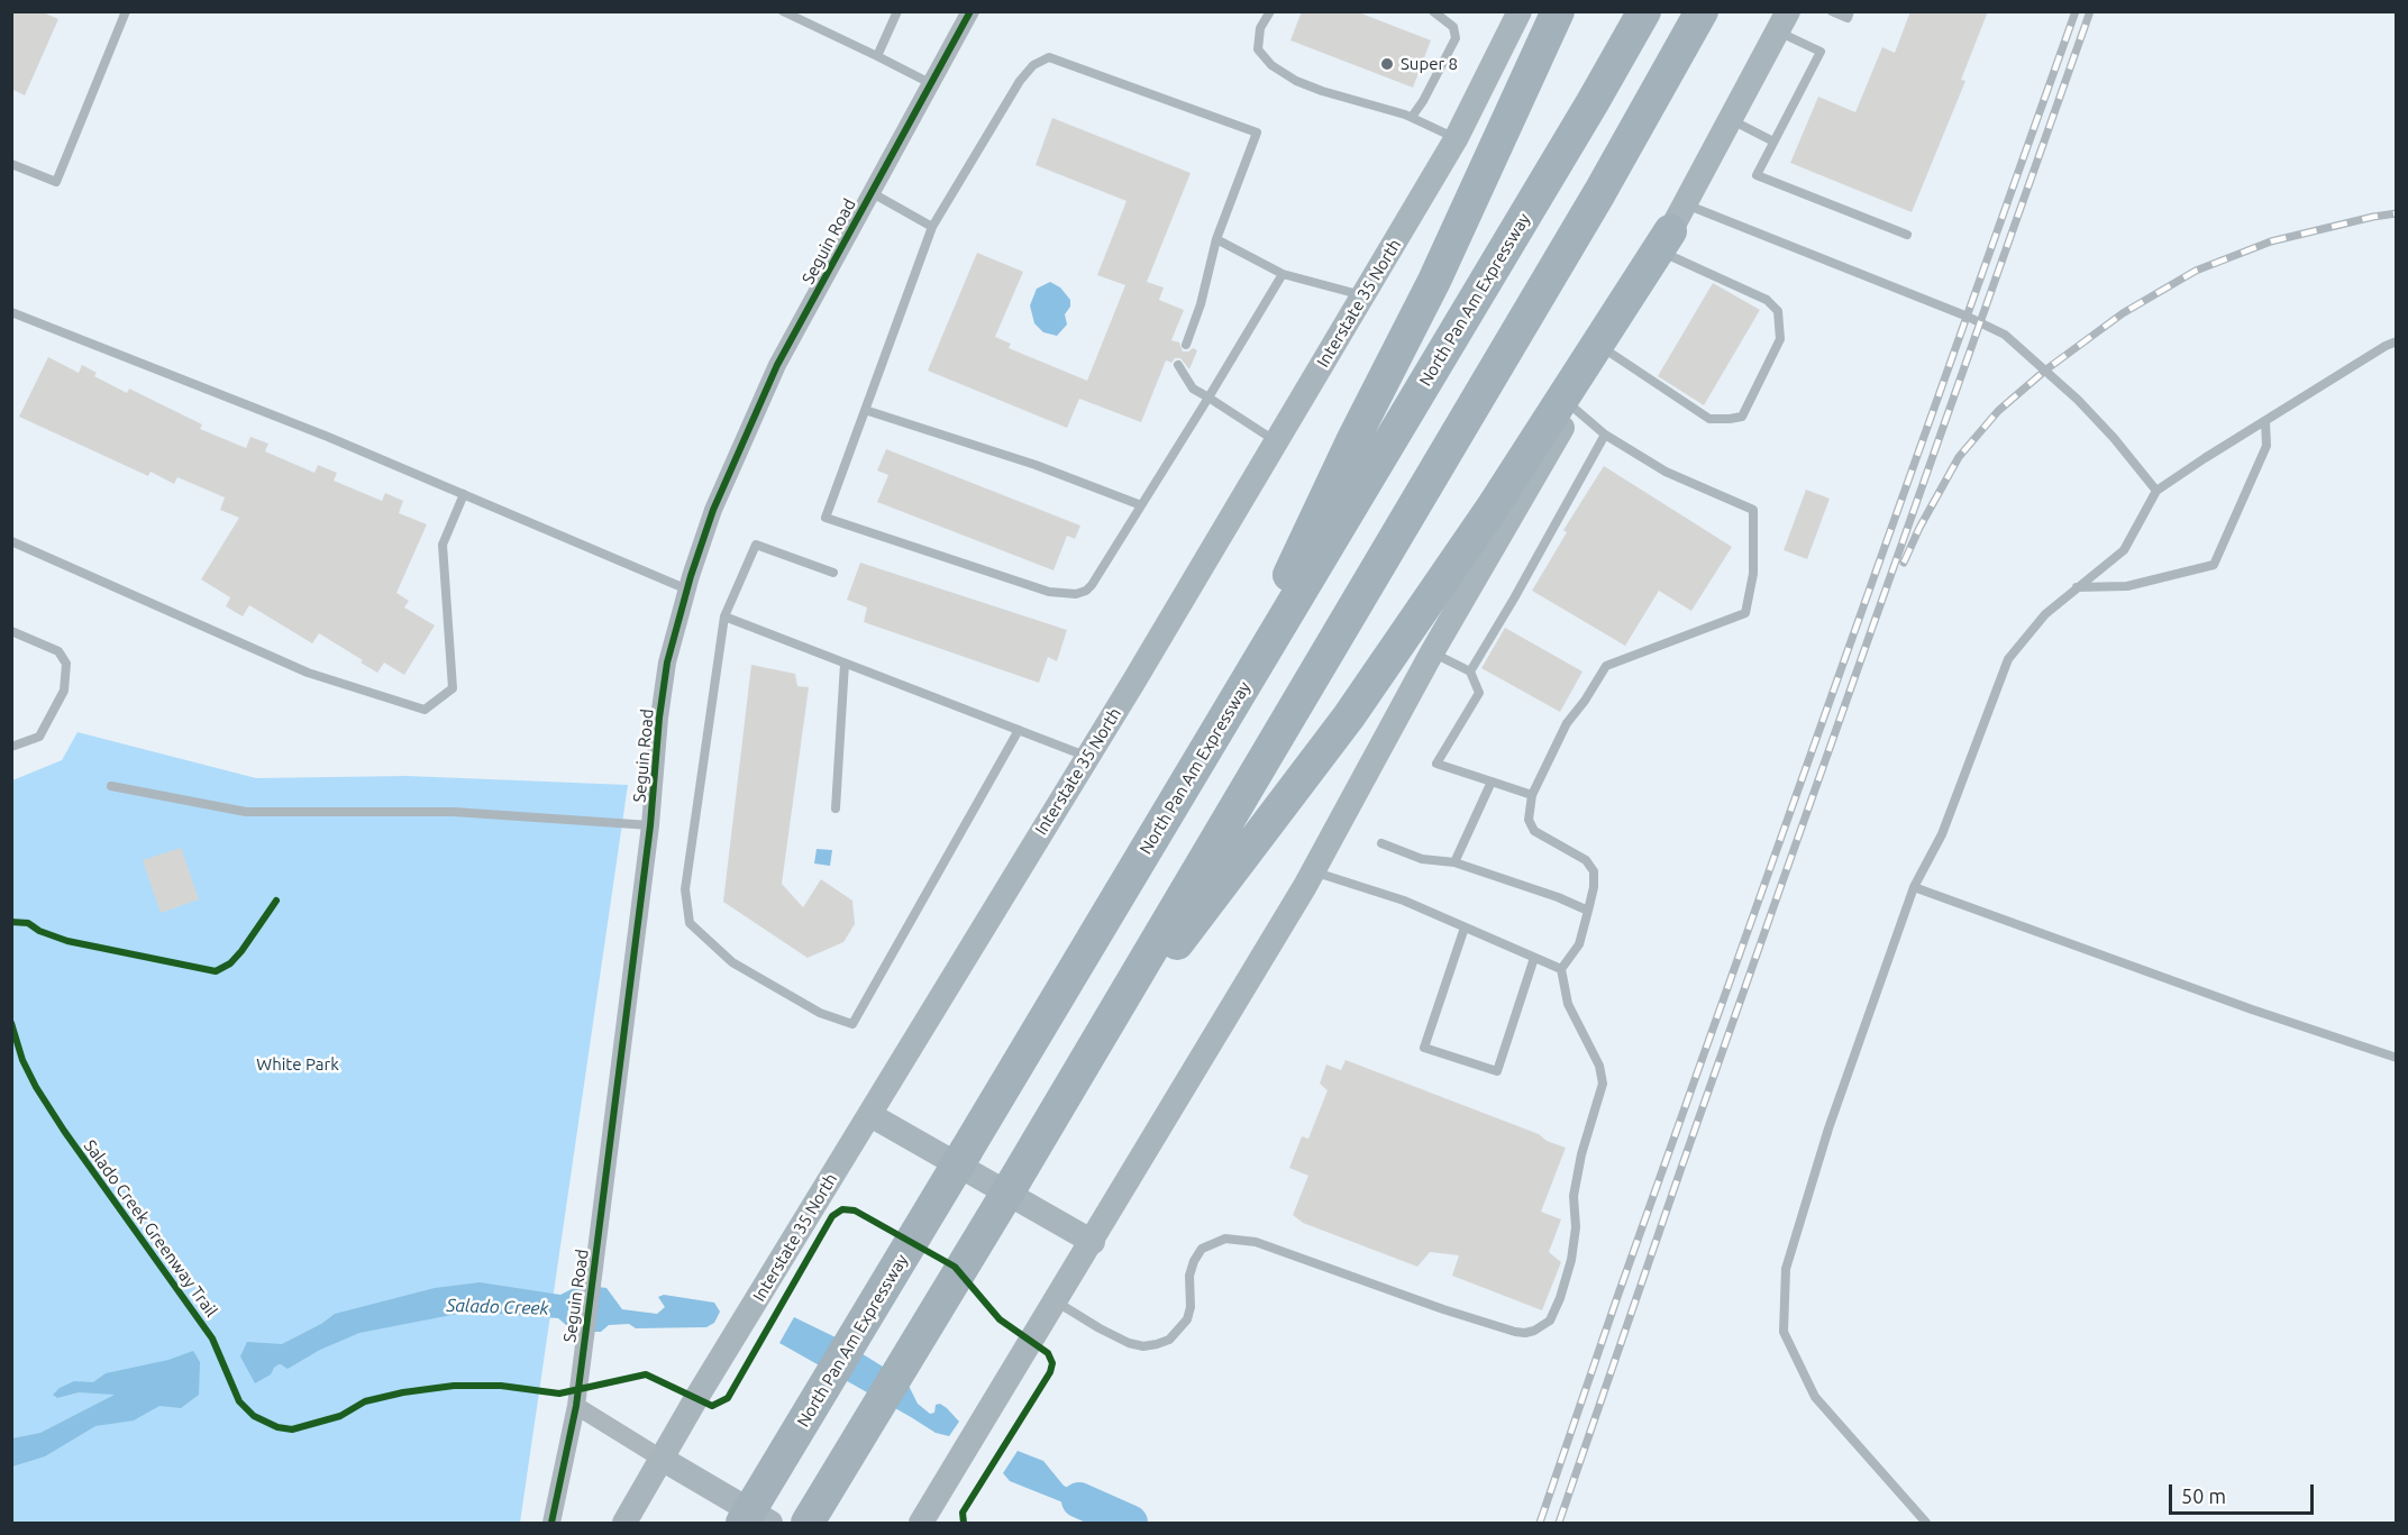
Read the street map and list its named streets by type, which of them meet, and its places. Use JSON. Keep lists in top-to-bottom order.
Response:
{
  "streets": {
    "highway": ["North Pan Am Expressway"],
    "main road": ["Interstate 35 North"],
    "street": ["Seguin Road"],
    "cycle path": ["Salado Creek Greenway Trail"]
  },
  "water": ["Salado Creek"],
  "parks": ["White Park"],
  "places": ["Super 8"],
  "scale_bar": "50 m"
}
